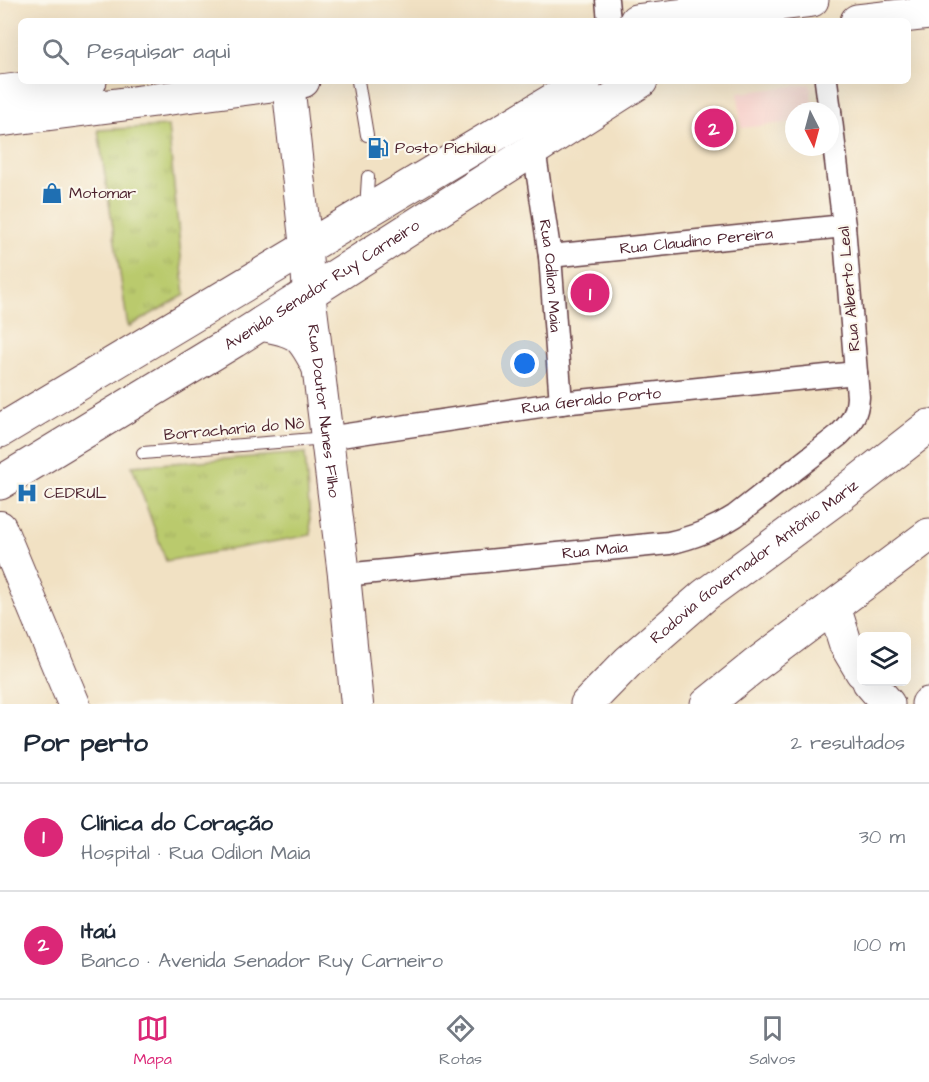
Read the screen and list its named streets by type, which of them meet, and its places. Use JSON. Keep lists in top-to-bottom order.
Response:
{
  "streets": {
    "main road": ["Avenida Senador Ruy Carneiro", "Rodovia Governador Antônio Mariz"],
    "street": [
      "Rua Claudino Pereira",
      "Rua Odilon Maia",
      "Rua Alberto Leal",
      "Rua Geraldo Porto",
      "Rua Doutor Nunes Filho",
      "Rua Maia"
    ],
    "lane": ["Borracharia do Nô"]
  },
  "crossings": [
    ["Rua Claudino Pereira", "Rua Odilon Maia"],
    ["Rua Claudino Pereira", "Rua Alberto Leal"],
    ["Rua Odilon Maia", "Avenida Senador Ruy Carneiro"],
    ["Rua Odilon Maia", "Rua Geraldo Porto"],
    ["Avenida Senador Ruy Carneiro", "Rua Doutor Nunes Filho"],
    ["Rua Alberto Leal", "Rua Geraldo Porto"],
    ["Rua Alberto Leal", "Rua Maia"],
    ["Rua Geraldo Porto", "Rua Doutor Nunes Filho"],
    ["Rua Geraldo Porto", "Borracharia do Nô"],
    ["Rua Doutor Nunes Filho", "Borracharia do Nô"],
    ["Rua Doutor Nunes Filho", "Rua Maia"]
  ],
  "places": {
    "fuel station": ["Posto Pichilau"],
    "shop": ["Motomar"],
    "hospital": ["CEDRUL"]
  },
  "north": "bottom",
  "page": {
    "search": "Pesquisar aqui",
    "pins": ["2", "1"],
    "heading": ["Por perto", "2 resultados"],
    "list": [
      {
        "mark": "1",
        "name": "Clínica do Coração",
        "note": "Hospital · Rua Odilon Maia",
        "value": "30 m"
      },
      {
        "mark": "2",
        "name": "Itaú",
        "note": "Banco · Avenida Senador Ruy Carneiro",
        "value": "100 m"
      }
    ],
    "nav": ["Mapa", "Rotas", "Salvos"]
  }
}
